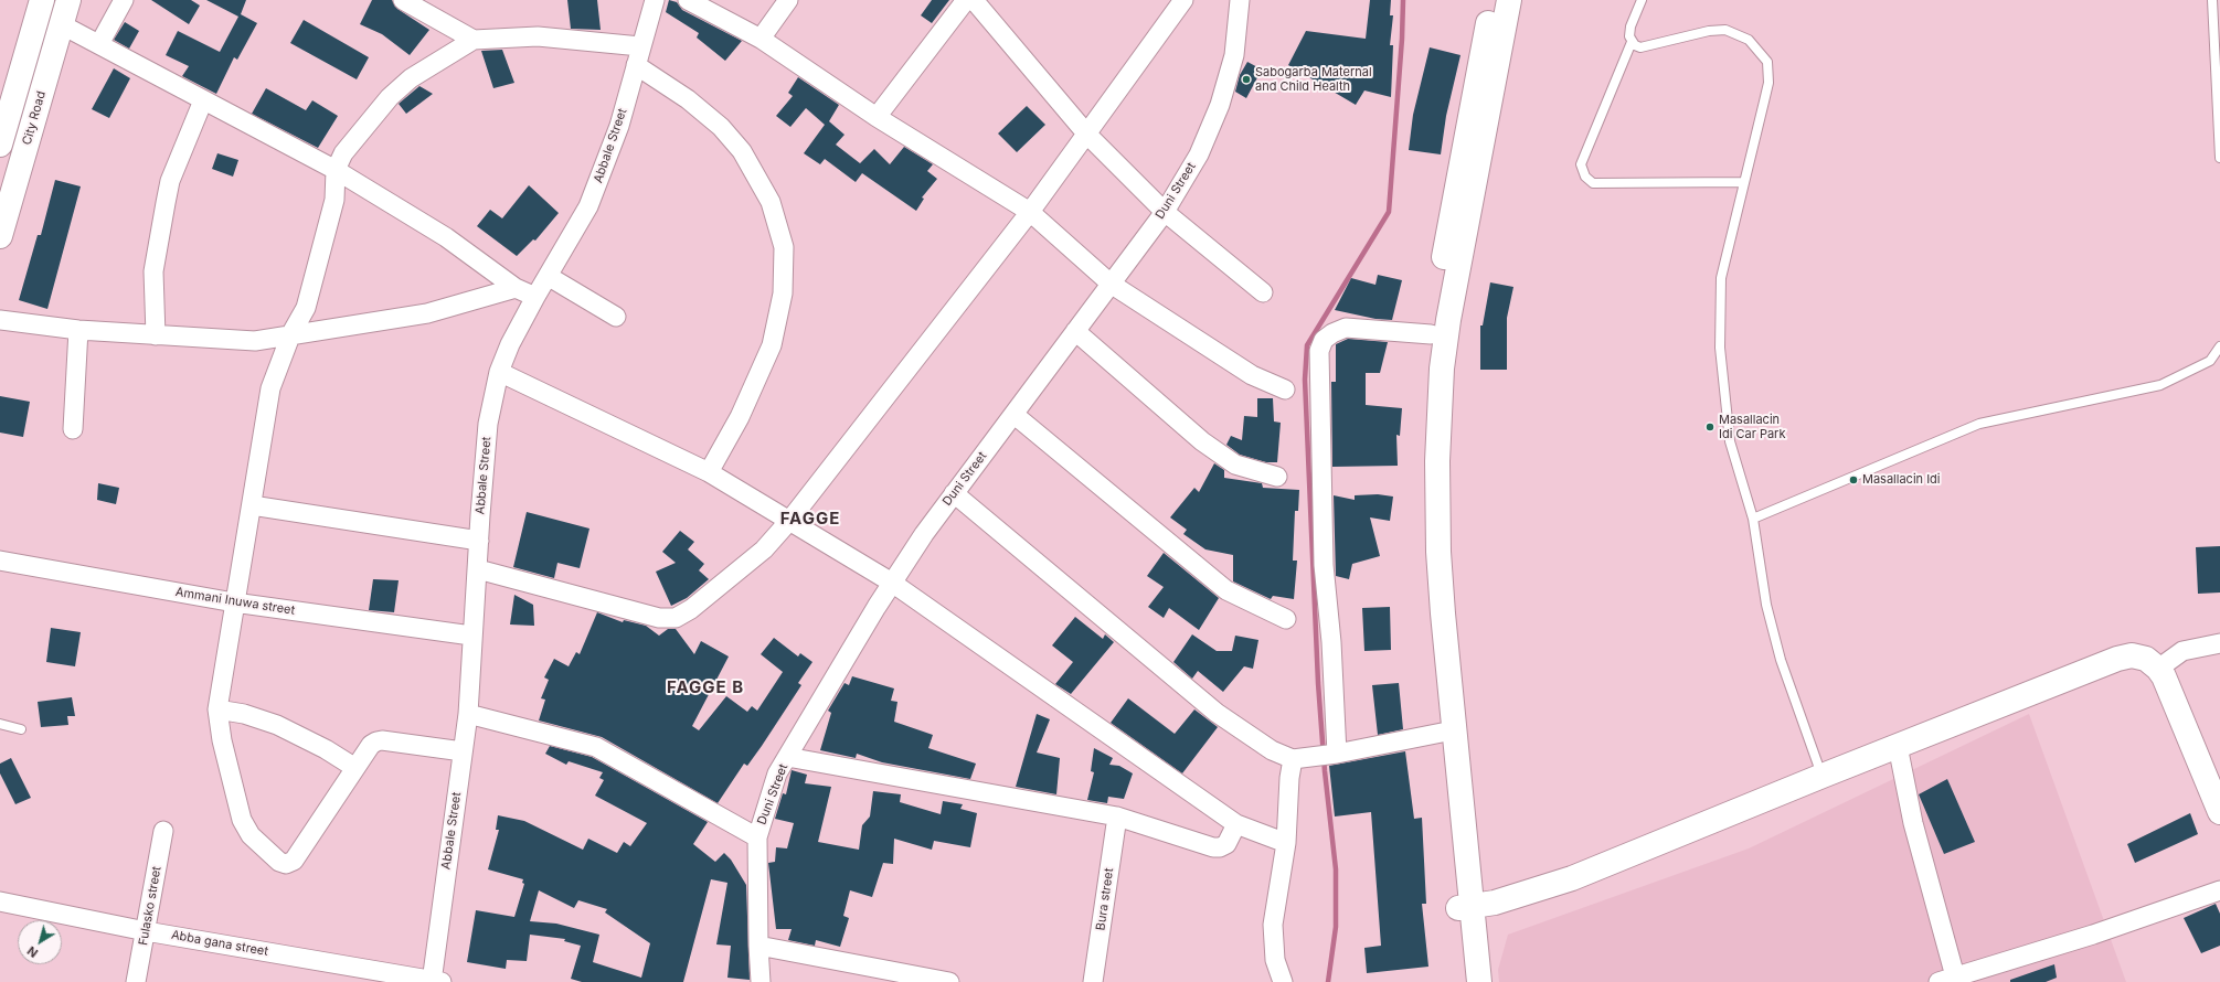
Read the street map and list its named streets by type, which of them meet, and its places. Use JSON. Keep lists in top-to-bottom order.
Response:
{
  "streets": {
    "main road": ["City Road"],
    "street": [
      "Abbale Street",
      "Duni Street",
      "Ammani Inuwa street",
      "Bura street",
      "Fulasko street",
      "Abba gana street"
    ]
  },
  "crossings": [
    ["Abbale Street", "Ammani Inuwa street"],
    ["Abbale Street", "Abba gana street"],
    ["Fulasko street", "Abba gana street"]
  ],
  "districts": ["FAGGE", "FAGGE B"],
  "places": ["Sabogarba Maternal and Child Health", "Masallacin Idi Car Park", "Masallacin Idi"],
  "north": "bottom left"
}
